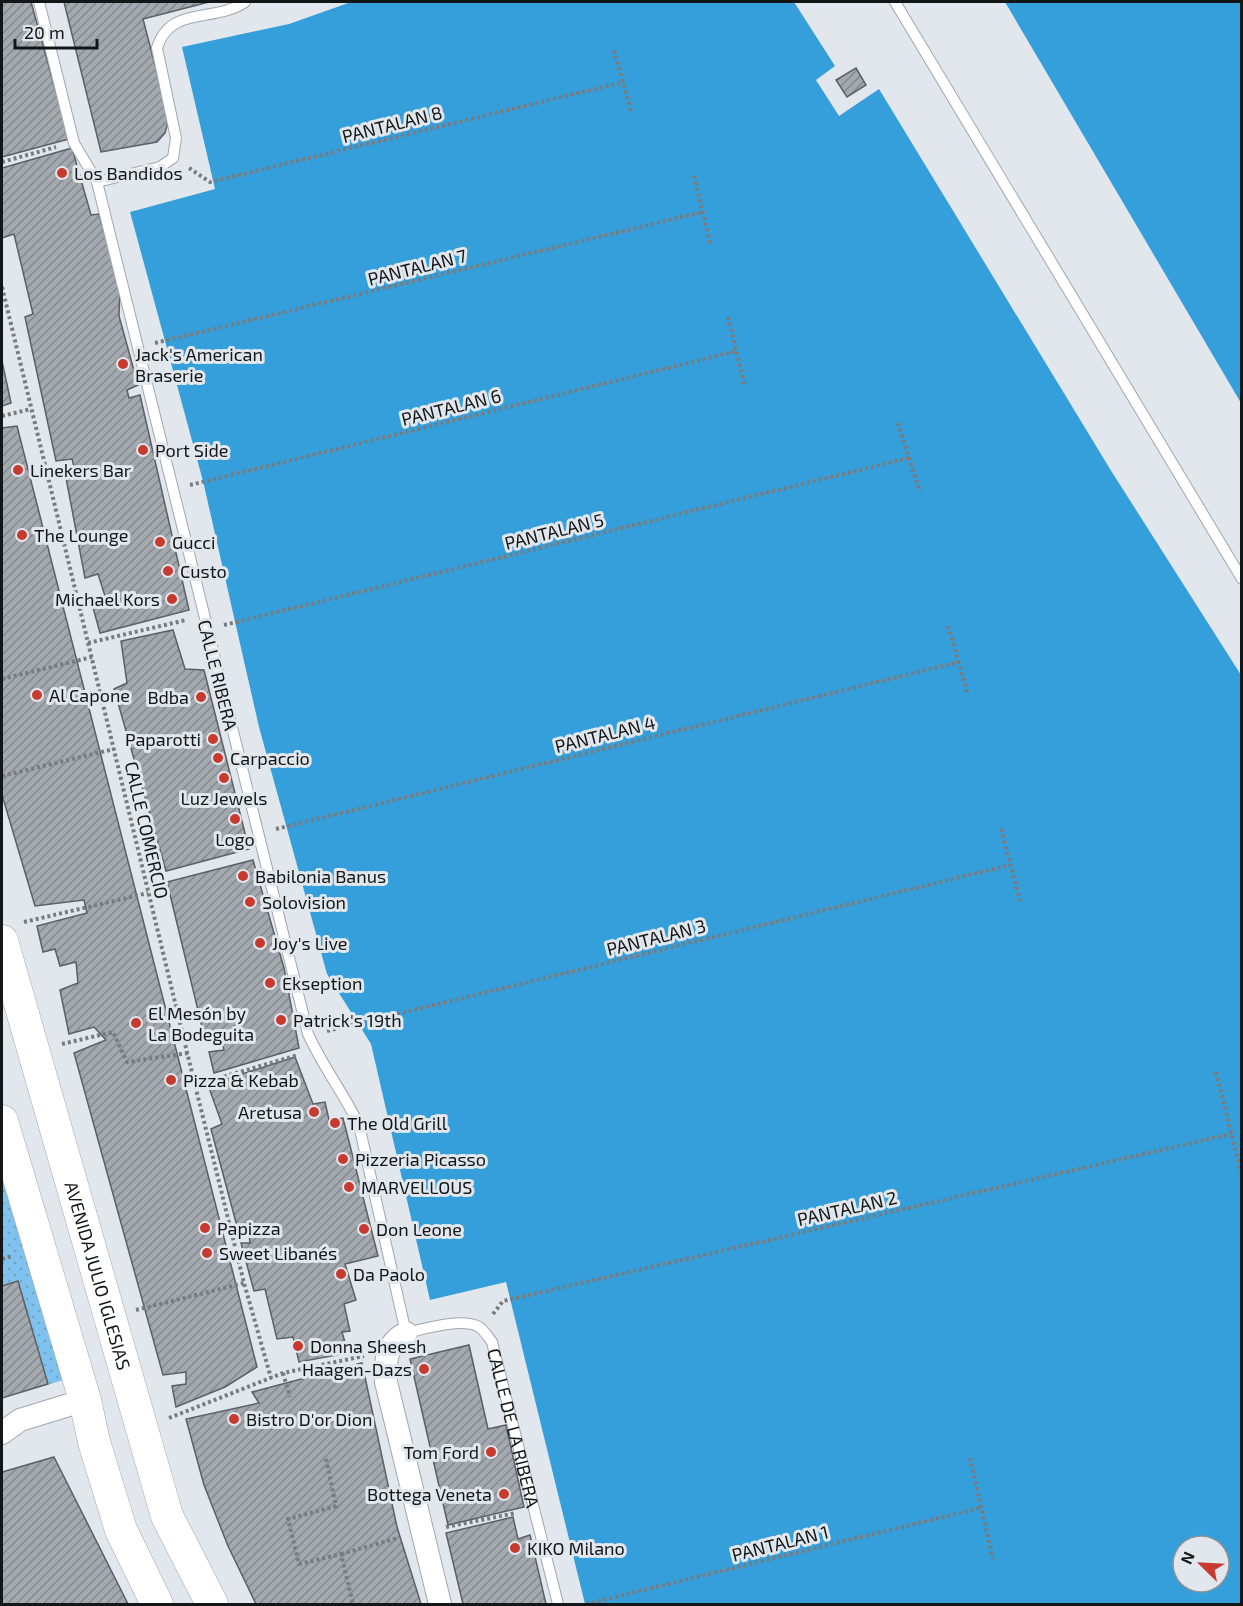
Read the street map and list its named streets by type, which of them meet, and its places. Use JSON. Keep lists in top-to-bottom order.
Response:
{
  "streets": {
    "street": ["AVENIDA JULIO IGLESIAS"],
    "lane": ["CALLE RIBERA", "CALLE DE LA RIBERA"],
    "path": [
      "PANTALAN 8",
      "PANTALAN 7",
      "PANTALAN 6",
      "PANTALAN 5",
      "PANTALAN 4",
      "CALLE COMERCIO",
      "PANTALAN 3",
      "PANTALAN 2",
      "PANTALAN 1"
    ]
  },
  "crossings": [
    ["PANTALAN 7", "CALLE RIBERA"],
    ["PANTALAN 6", "CALLE RIBERA"],
    ["PANTALAN 5", "CALLE RIBERA"],
    ["CALLE RIBERA", "PANTALAN 4"],
    ["CALLE RIBERA", "PANTALAN 3"],
    ["CALLE RIBERA", "CALLE DE LA RIBERA"],
    ["PANTALAN 2", "CALLE DE LA RIBERA"]
  ],
  "places": [
    "Los Bandidos",
    "Jack's American Braserie",
    "Port Side",
    "Linekers Bar",
    "The Lounge",
    "Gucci",
    "Custo",
    "Michael Kors",
    "Al Capone",
    "Bdba",
    "Paparotti",
    "Carpaccio",
    "Luz Jewels",
    "Logo",
    "Babilonia Banus",
    "Solovision",
    "Joy's Live",
    "Ekseption",
    "Patrick's 19th",
    "El Mesón by La Bodeguita",
    "Pizza & Kebab",
    "Aretusa",
    "The Old Grill",
    "Pizzeria Picasso",
    "MARVELLOUS",
    "Papizza",
    "Don Leone",
    "Sweet Libanés",
    "Da Paolo",
    "Donna Sheesh",
    "Haagen-Dazs",
    "Bistro D'or Dion",
    "Tom Ford",
    "Bottega Veneta",
    "KIKO Milano"
  ],
  "scale_bar": "20 m",
  "north": "top left"
}
